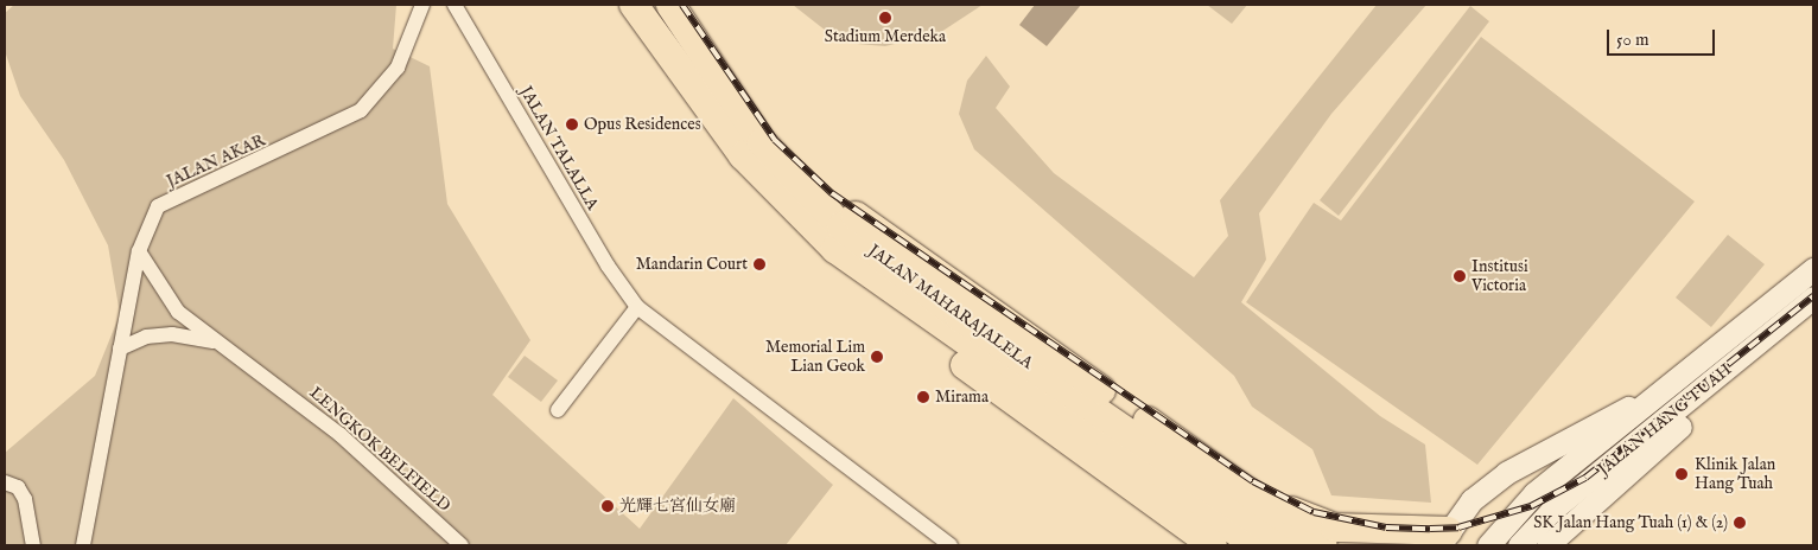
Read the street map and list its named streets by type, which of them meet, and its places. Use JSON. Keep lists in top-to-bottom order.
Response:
{
  "streets": {
    "highway": ["JALAN MAHARAJALELA"],
    "main road": ["JALAN HANG TUAH"],
    "street": ["JALAN TALALLA", "JALAN AKAR", "LENGKOK BELFIELD"]
  },
  "crossings": [
    ["JALAN AKAR", "LENGKOK BELFIELD"]
  ],
  "places": [
    "Stadium Merdeka",
    "Opus Residences",
    "Mandarin Court",
    "Institusi Victoria",
    "Memorial Lim Lian Geok",
    "Mirama",
    "Klinik Jalan Hang Tuah",
    "光輝七宮仙女廟",
    "SK Jalan Hang Tuah (1) & (2)"
  ],
  "scale_bar": "50 m"
}
